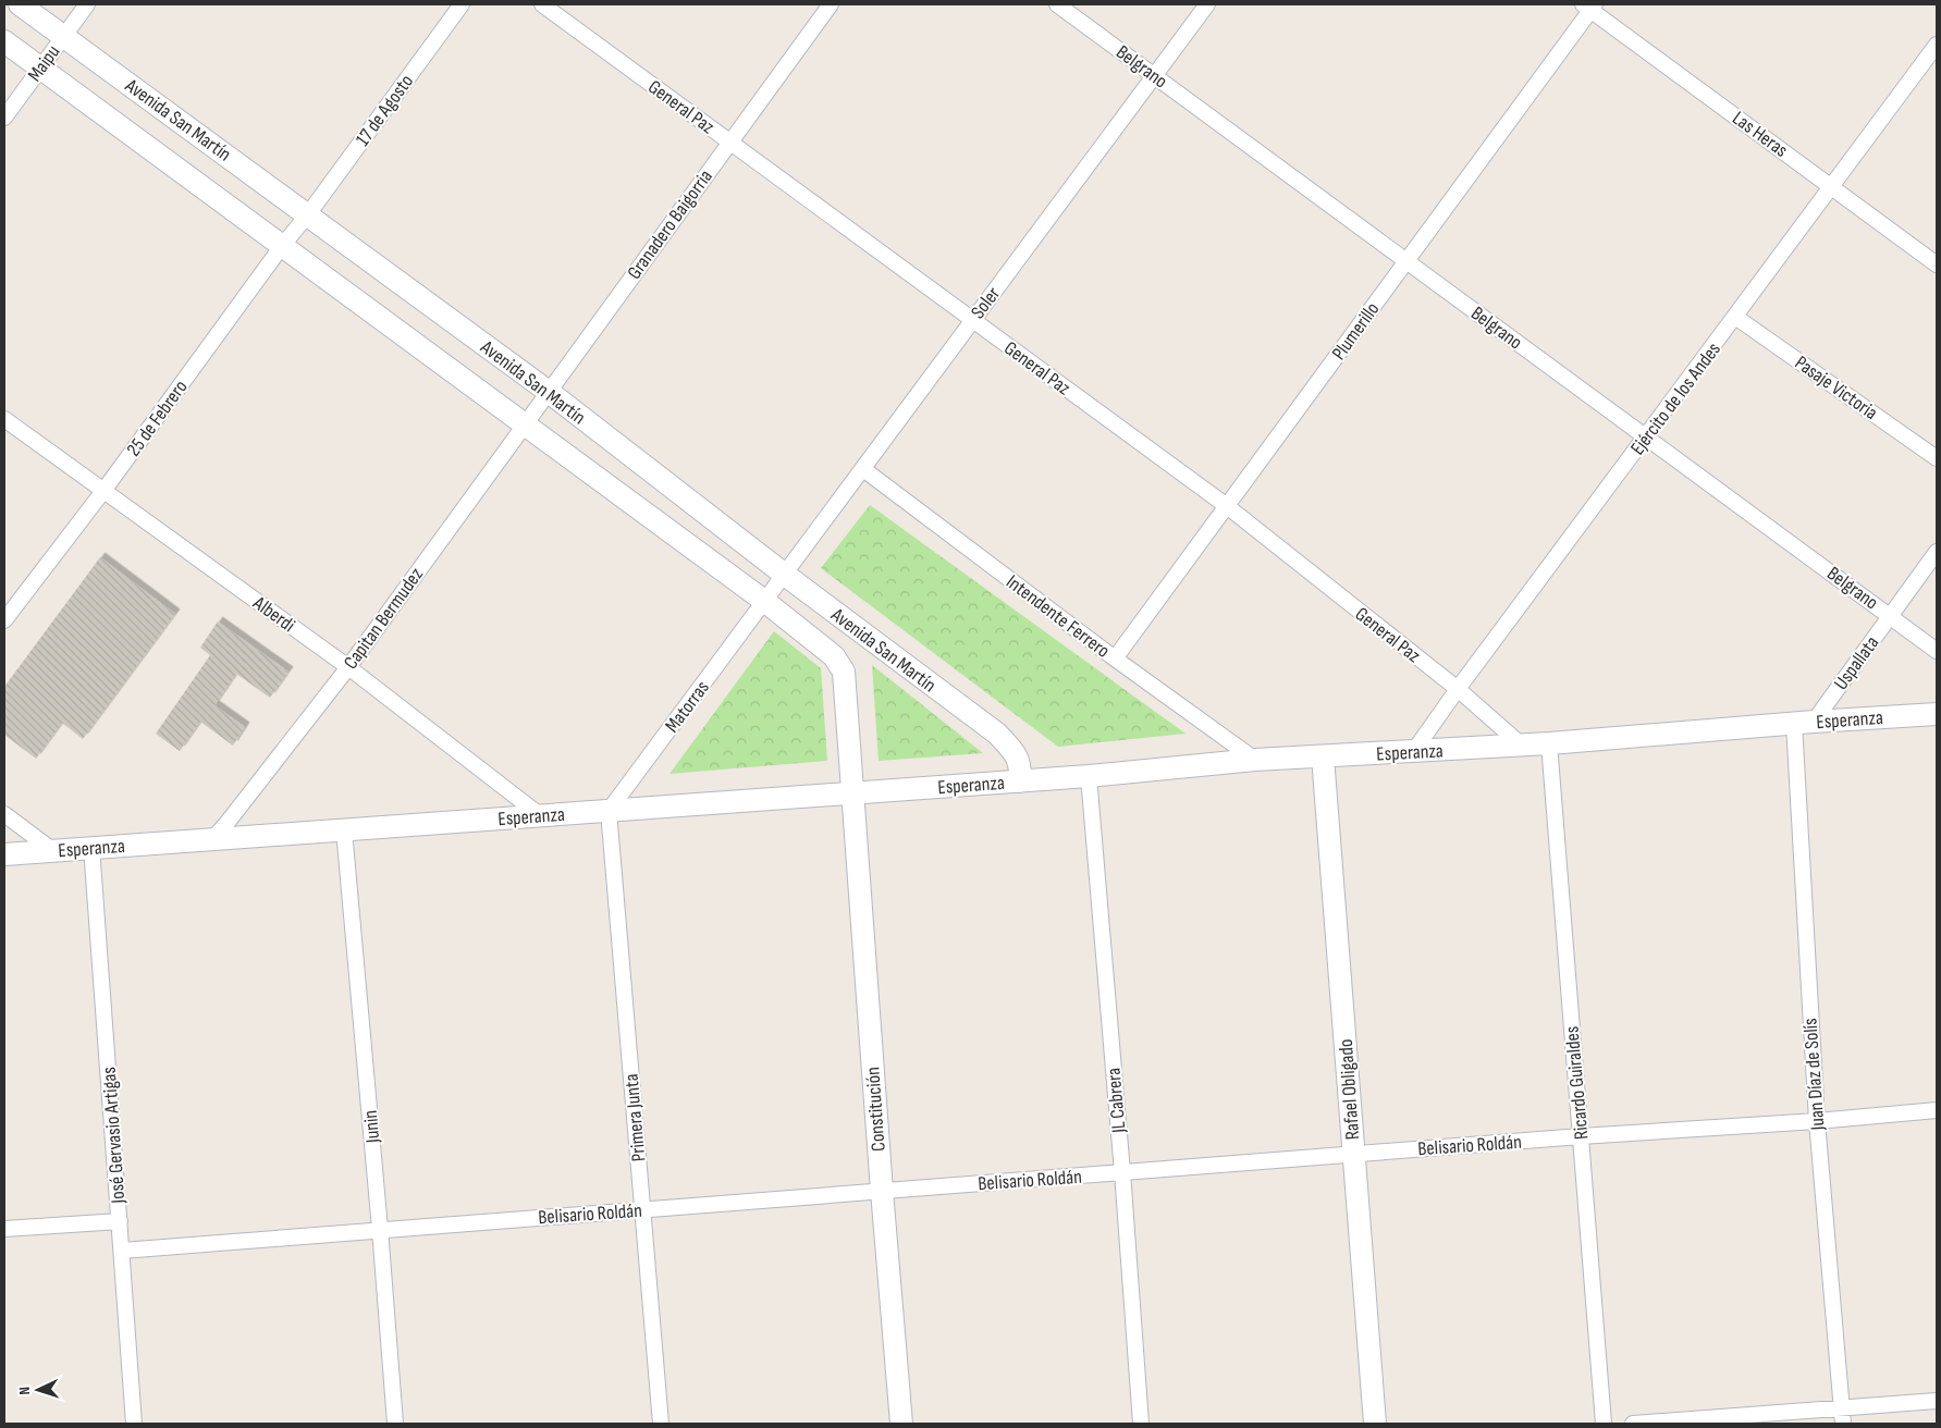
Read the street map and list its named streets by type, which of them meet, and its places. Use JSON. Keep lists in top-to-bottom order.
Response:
{
  "streets": {
    "main road": [
      "Avenida San Martín",
      "Esperanza",
      "Rafael Obligado",
      "Constitución"
    ],
    "street": [
      "Maipu",
      "Belgrano",
      "General Paz",
      "17 de Agosto",
      "Las Heras",
      "Granadero Baigorria",
      "Soler",
      "Plumerillo",
      "Pasaje Victoria",
      "Ejército de los Andes",
      "25 de Febrero",
      "Alberdi",
      "Intendente Ferrero",
      "Capitan Bermudez",
      "Uspallata",
      "Matorras",
      "Juan Díaz de Solís",
      "Ricardo Guiraldes",
      "JL Cabrera",
      "Primera Junta",
      "Junin",
      "José Gervasio Artigas",
      "Belisario Roldán"
    ]
  },
  "crossings": [
    ["Maipu", "Avenida San Martín"],
    ["Belgrano", "Soler"],
    ["Belgrano", "Plumerillo"],
    ["Belgrano", "Ejército de los Andes"],
    ["Belgrano", "Uspallata"],
    ["General Paz", "Granadero Baigorria"],
    ["General Paz", "Soler"],
    ["General Paz", "Plumerillo"],
    ["General Paz", "Ejército de los Andes"],
    ["General Paz", "Esperanza"],
    ["17 de Agosto", "Avenida San Martín"],
    ["17 de Agosto", "25 de Febrero"],
    ["Avenida San Martín", "Granadero Baigorria"],
    ["Avenida San Martín", "Soler"],
    ["Avenida San Martín", "25 de Febrero"],
    ["Avenida San Martín", "Capitan Bermudez"],
    ["Avenida San Martín", "Matorras"],
    ["Avenida San Martín", "Esperanza"],
    ["Avenida San Martín", "Constitución"],
    ["Las Heras", "Plumerillo"],
    ["Las Heras", "Ejército de los Andes"],
    ["Granadero Baigorria", "Capitan Bermudez"],
    ["Soler", "Intendente Ferrero"],
    ["Soler", "Matorras"],
    ["Plumerillo", "Intendente Ferrero"],
    ["Pasaje Victoria", "Ejército de los Andes"],
    ["Ejército de los Andes", "Esperanza"],
    ["25 de Febrero", "Alberdi"],
    ["Alberdi", "Capitan Bermudez"],
    ["Alberdi", "Esperanza"],
    ["Intendente Ferrero", "Esperanza"],
    ["Capitan Bermudez", "Esperanza"],
    ["Uspallata", "Esperanza"],
    ["Uspallata", "Juan Díaz de Solís"],
    ["Matorras", "Esperanza"],
    ["Matorras", "Primera Junta"],
    ["Esperanza", "Juan Díaz de Solís"],
    ["Esperanza", "Ricardo Guiraldes"],
    ["Esperanza", "Rafael Obligado"],
    ["Esperanza", "JL Cabrera"],
    ["Esperanza", "Constitución"],
    ["Esperanza", "Primera Junta"],
    ["Esperanza", "Junin"],
    ["Esperanza", "José Gervasio Artigas"],
    ["Juan Díaz de Solís", "Belisario Roldán"],
    ["Ricardo Guiraldes", "Belisario Roldán"],
    ["Rafael Obligado", "Belisario Roldán"],
    ["JL Cabrera", "Belisario Roldán"],
    ["Constitución", "Belisario Roldán"],
    ["Primera Junta", "Belisario Roldán"],
    ["Junin", "Belisario Roldán"],
    ["José Gervasio Artigas", "Belisario Roldán"]
  ],
  "north": "left"
}
